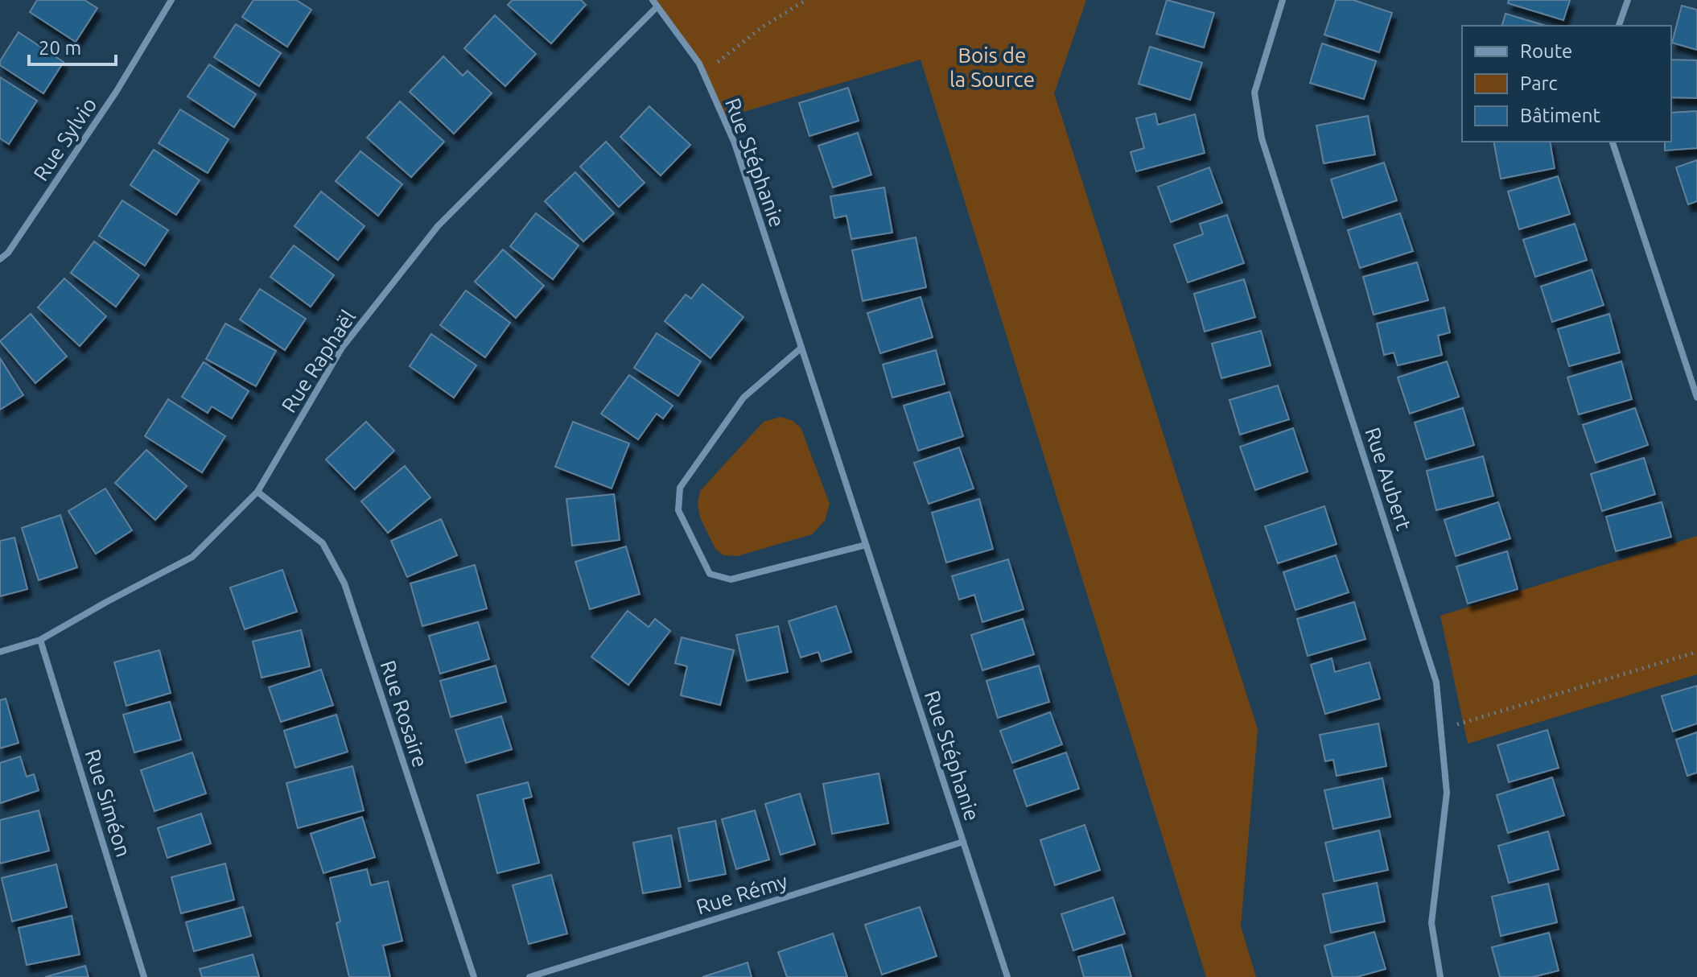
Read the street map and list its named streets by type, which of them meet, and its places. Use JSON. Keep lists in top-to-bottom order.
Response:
{
  "streets": {
    "street": [
      "Rue Sylvio",
      "Rue Stéphanie",
      "Rue Raphaël",
      "Rue Aubert",
      "Rue Rosaire",
      "Rue Siméon",
      "Rue Rémy"
    ]
  },
  "crossings": [
    ["Rue Stéphanie", "Rue Raphaël"],
    ["Rue Stéphanie", "Rue Rémy"],
    ["Rue Raphaël", "Rue Rosaire"],
    ["Rue Raphaël", "Rue Siméon"]
  ],
  "parks": ["Bois de la Source"],
  "legend": ["Route", "Parc", "Bâtiment"],
  "scale_bar": "20 m"
}
